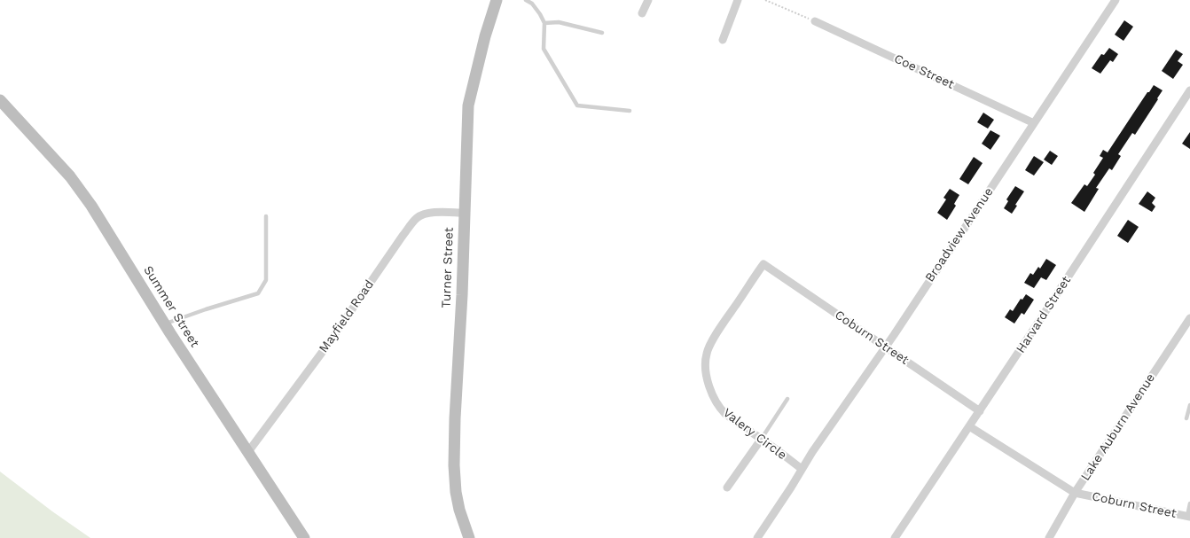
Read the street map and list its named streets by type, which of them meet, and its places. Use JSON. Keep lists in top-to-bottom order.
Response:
{
  "streets": {
    "main road": ["Turner Street", "Summer Street"],
    "street": [
      "Coe Street",
      "Broadview Avenue",
      "Harvard Street",
      "Mayfield Road",
      "Coburn Street",
      "Lake Auburn Avenue",
      "Valery Circle"
    ]
  },
  "crossings": [
    ["Coe Street", "Broadview Avenue"],
    ["Broadview Avenue", "Coburn Street"],
    ["Broadview Avenue", "Valery Circle"],
    ["Turner Street", "Mayfield Road"],
    ["Summer Street", "Mayfield Road"],
    ["Harvard Street", "Coburn Street"],
    ["Coburn Street", "Lake Auburn Avenue"],
    ["Coburn Street", "Valery Circle"]
  ]
}
